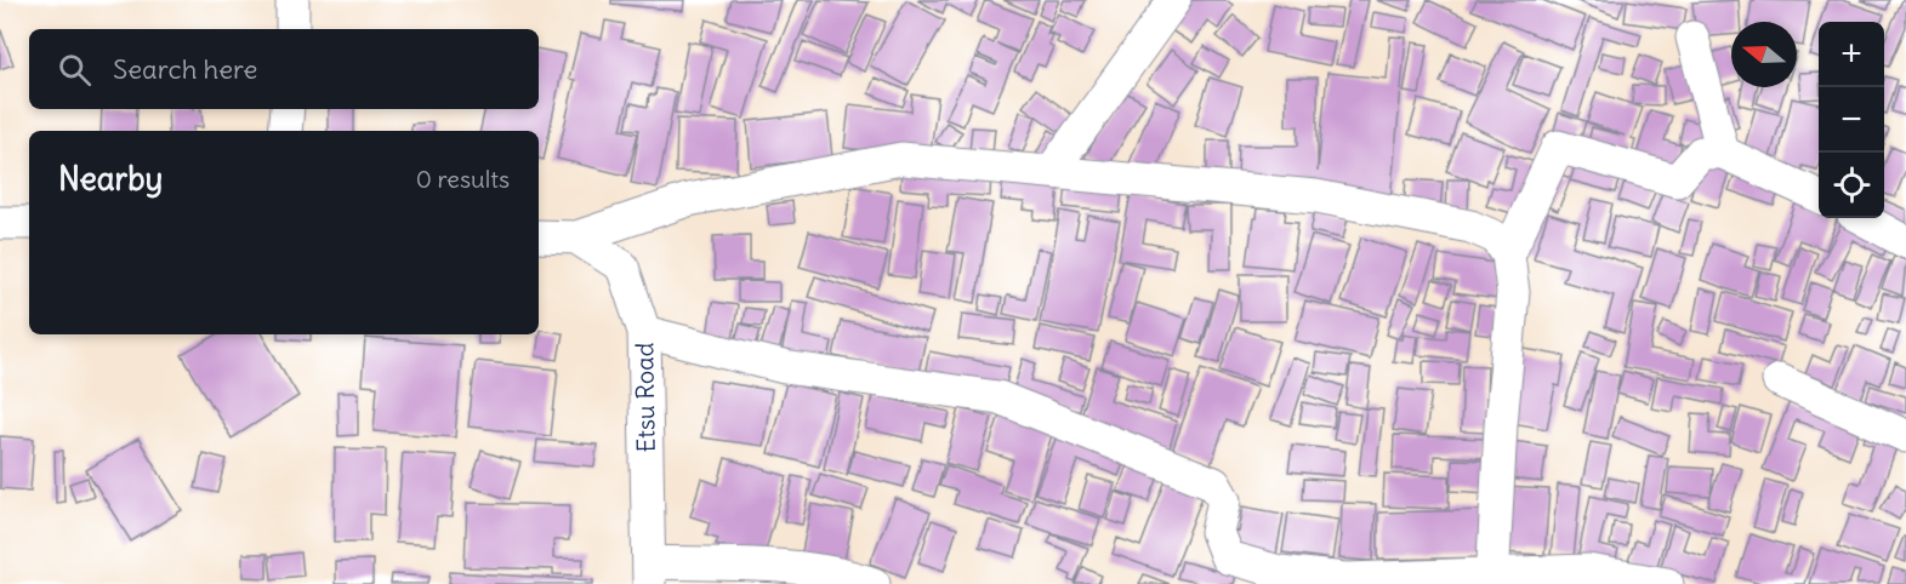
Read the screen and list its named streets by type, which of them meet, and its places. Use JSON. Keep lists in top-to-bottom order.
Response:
{
  "streets": {
    "street": ["Etsu Road"]
  },
  "north": "left",
  "page": {
    "map_buttons": ["+", "−"],
    "search": "Search here",
    "heading": ["Nearby", "0 results"]
  }
}
